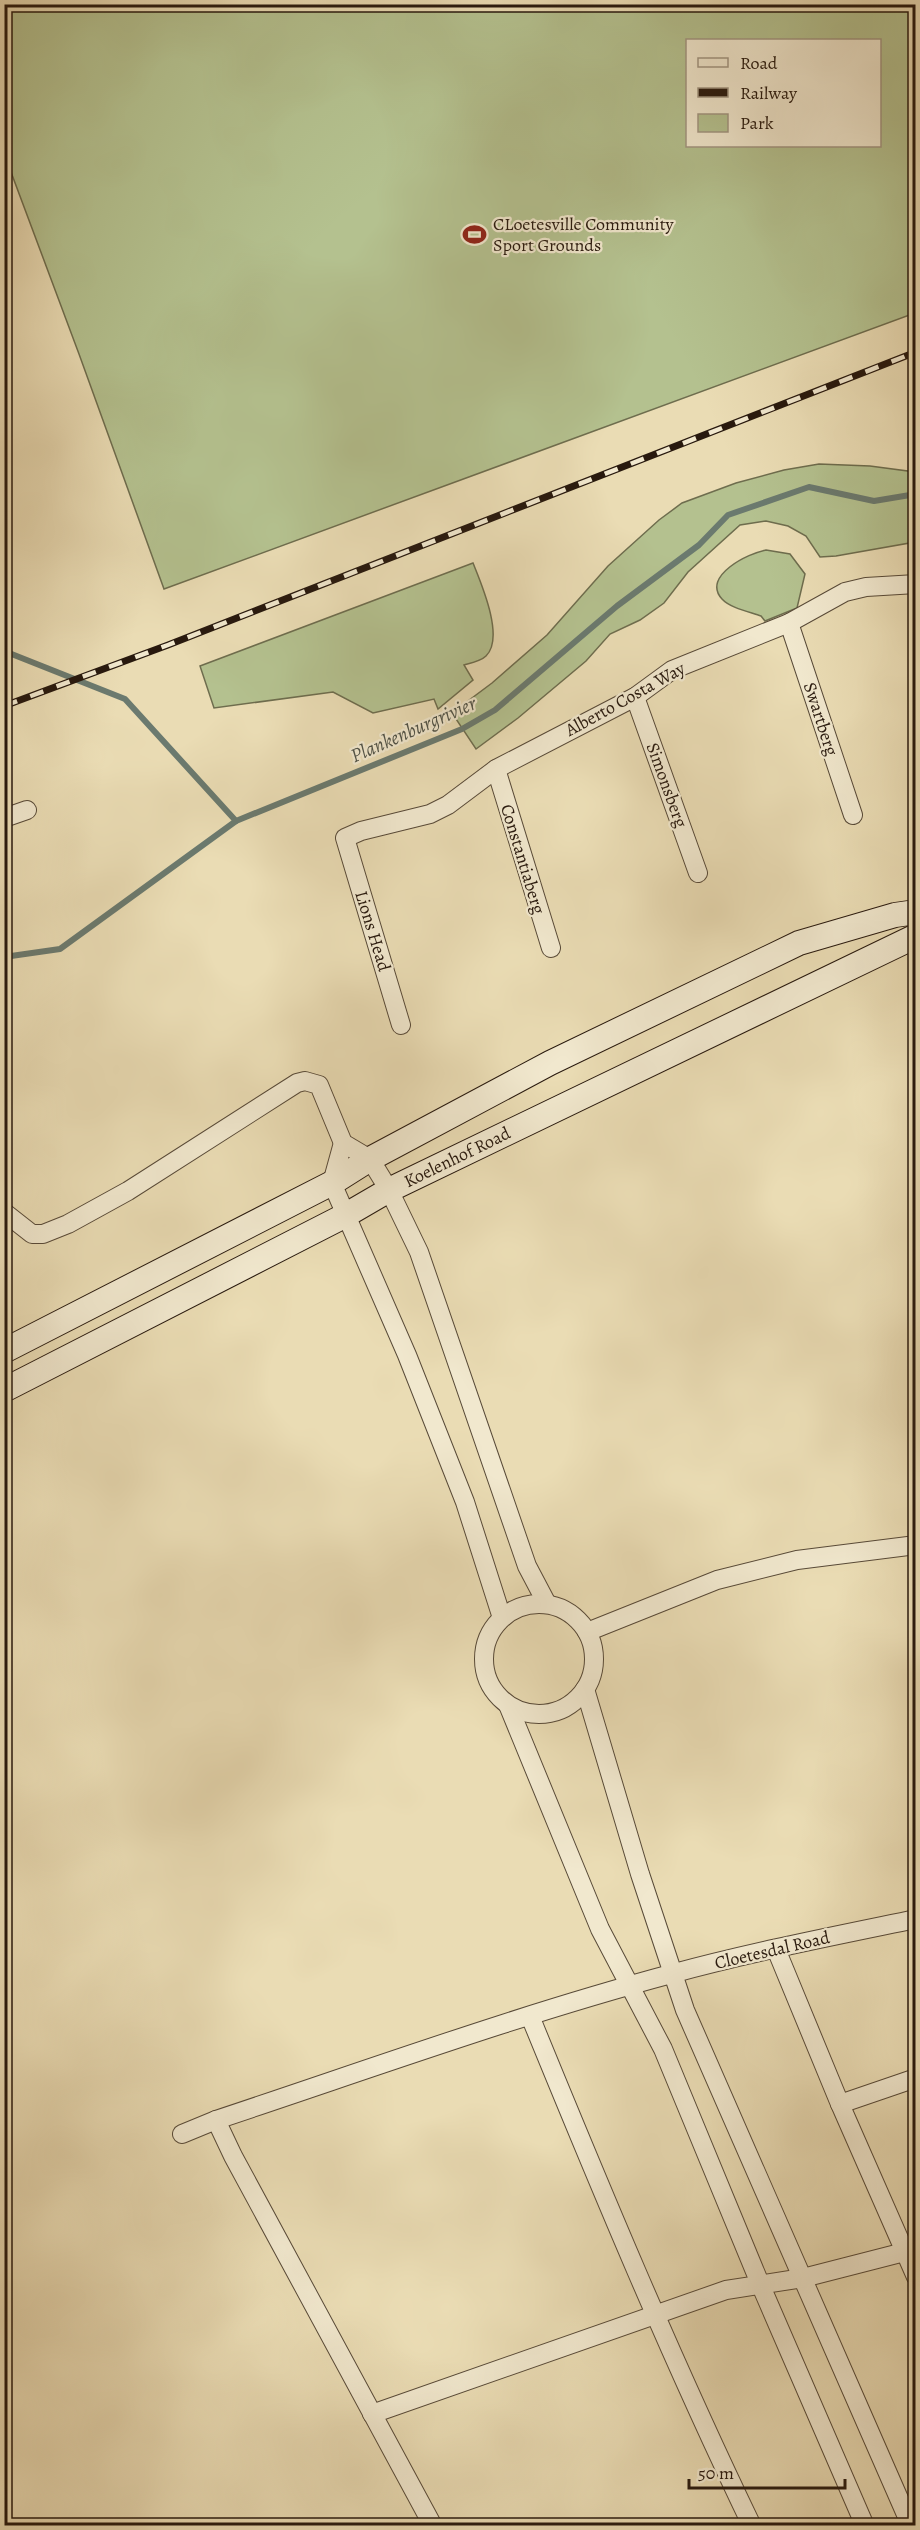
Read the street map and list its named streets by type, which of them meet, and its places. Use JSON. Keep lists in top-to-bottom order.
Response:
{
  "streets": {
    "main road": ["Koelenhof Road"],
    "street": [
      "Alberto Costa Way",
      "Swartberg",
      "Simonsberg",
      "Constantiaberg",
      "Lions Head",
      "Cloetesdal Road"
    ]
  },
  "crossings": [
    ["Alberto Costa Way", "Swartberg"],
    ["Alberto Costa Way", "Simonsberg"],
    ["Alberto Costa Way", "Constantiaberg"],
    ["Alberto Costa Way", "Lions Head"]
  ],
  "water": ["Plankenburgrivier"],
  "places": {
    "sports": ["CLoetesville Community Sport Grounds"]
  },
  "legend": ["Road", "Railway", "Park"],
  "scale_bar": "50 m"
}
